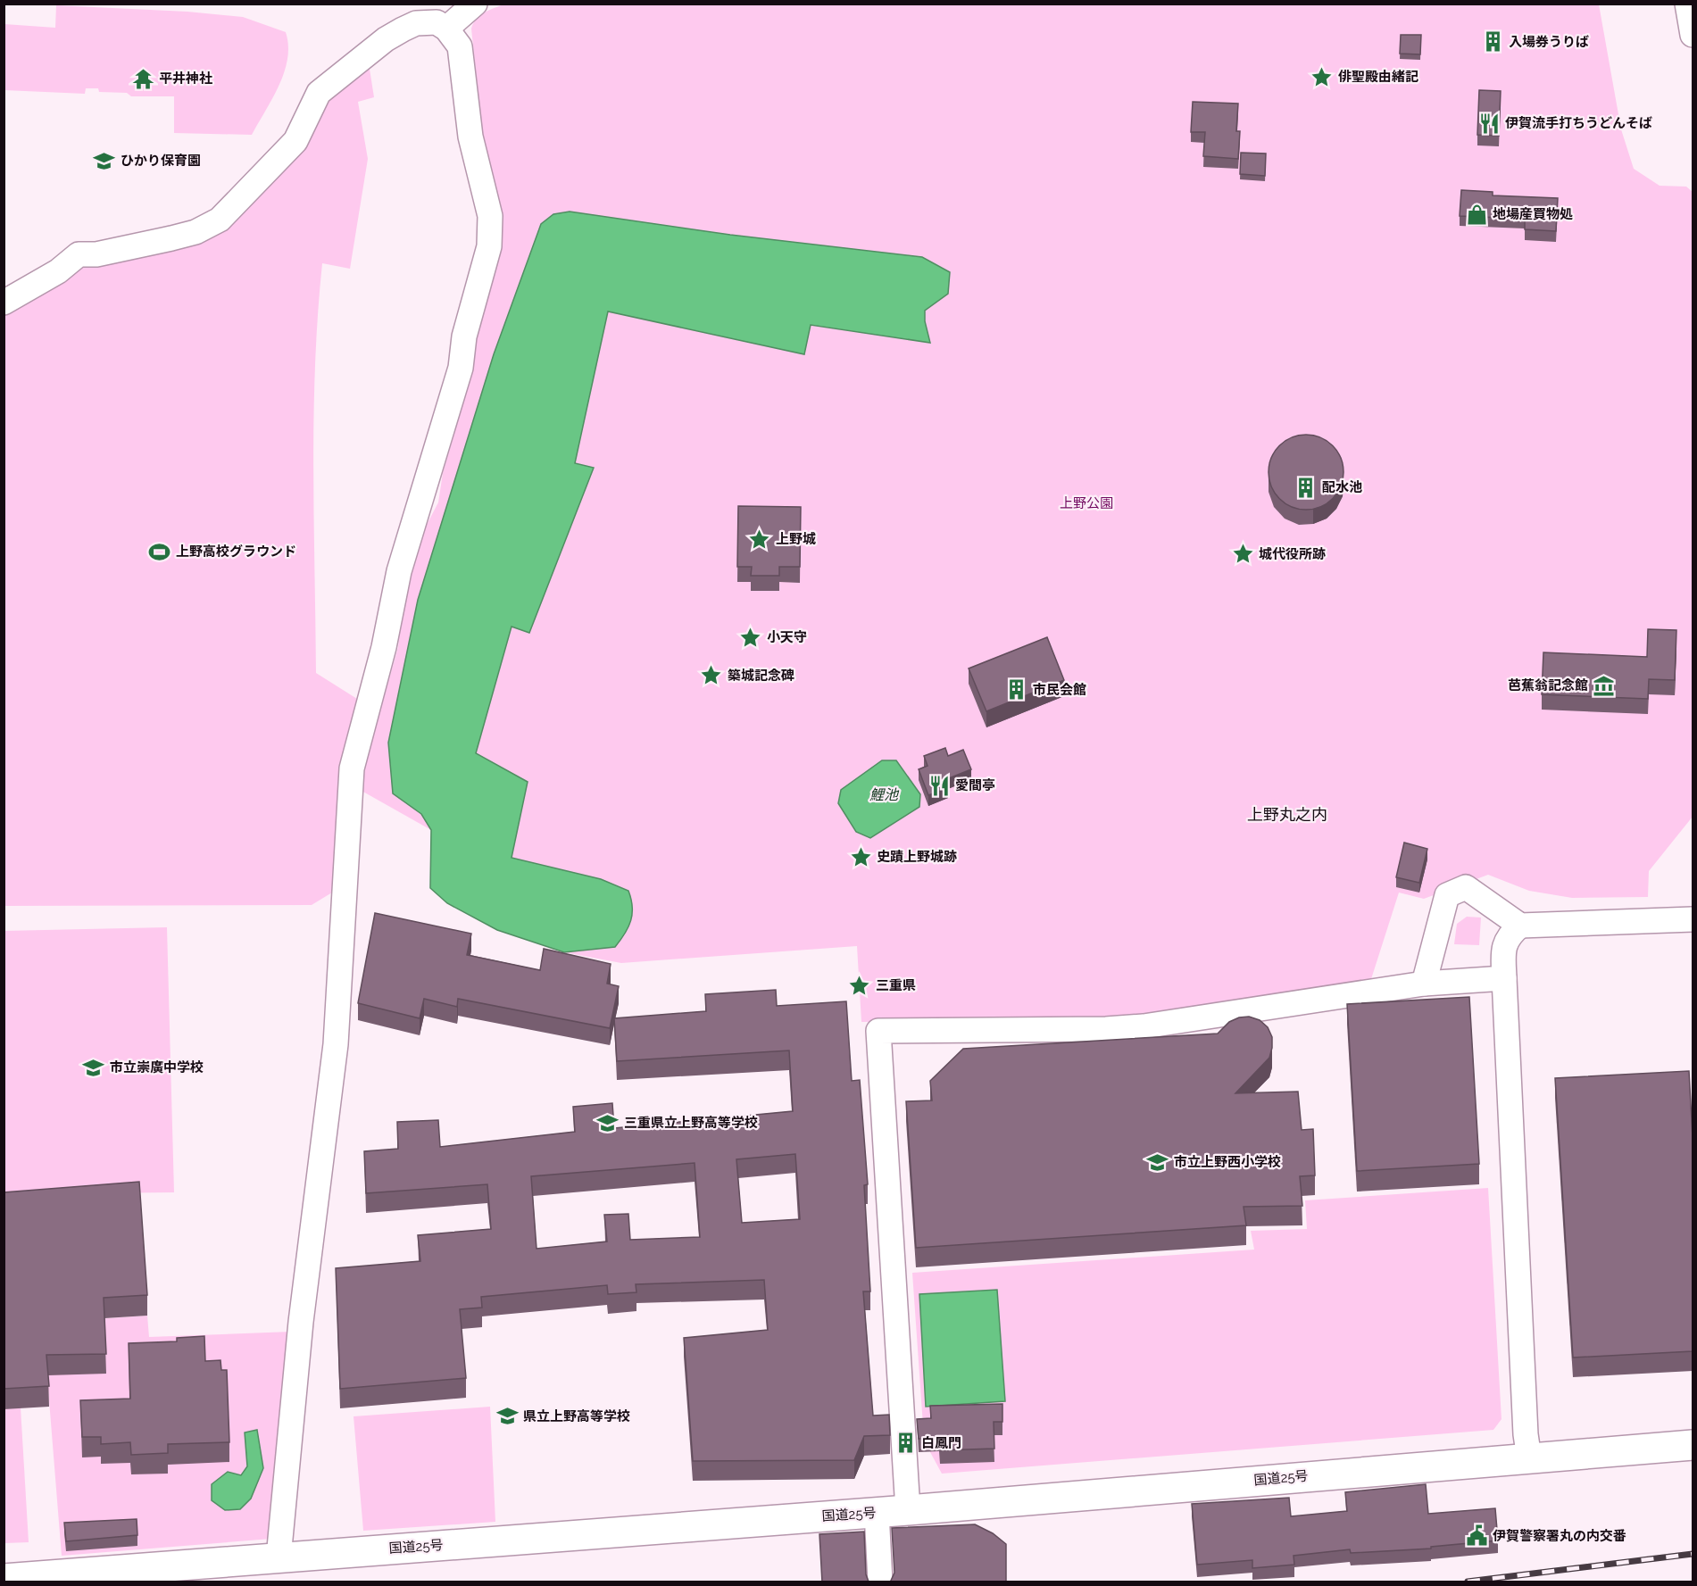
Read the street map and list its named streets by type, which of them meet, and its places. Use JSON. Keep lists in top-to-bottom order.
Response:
{
  "streets": {
    "highway": ["国道25号"]
  },
  "districts": ["上野丸之内"],
  "water": ["鯉池"],
  "parks": ["上野公園"],
  "places": {
    "building": [
      "入場券うりば",
      "配水池",
      "市民会館",
      "白鳳門"
    ],
    "place": [
      "俳聖殿由緒記",
      "上野城",
      "城代役所跡",
      "小天守",
      "築城記念碑",
      "史蹟上野城跡",
      "三重県"
    ],
    "temple": ["平井神社"],
    "restaurant": ["伊賀流手打ちうどんそば", "愛間亭"],
    "school or university": [
      "ひかり保育園",
      "市立崇廣中学校",
      "三重県立上野高等学校",
      "市立上野西小学校",
      "県立上野高等学校"
    ],
    "shop": ["地場産買物処"],
    "sports": ["上野高校グラウンド"],
    "museum": ["芭蕉翁記念館"],
    "public building": ["伊賀警察署丸の内交番"]
  }
}
